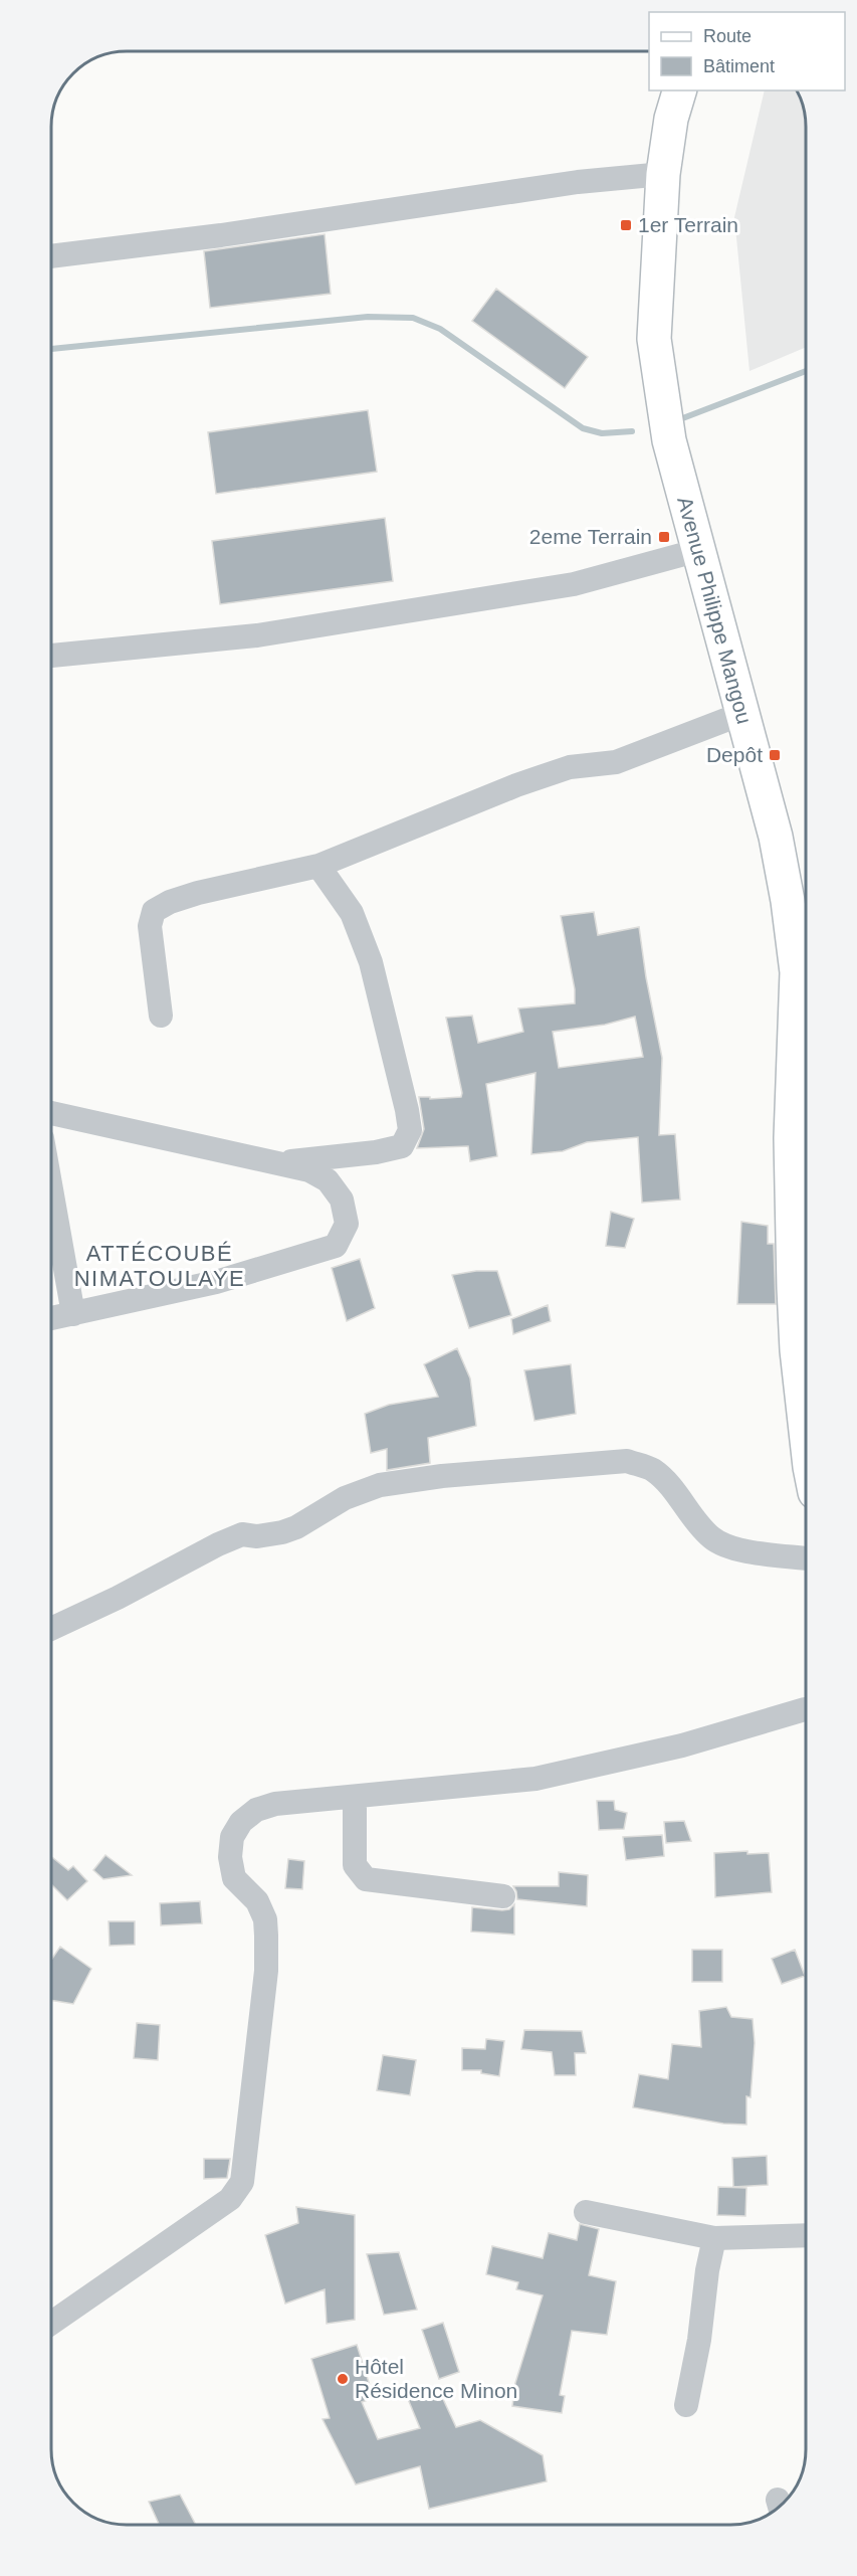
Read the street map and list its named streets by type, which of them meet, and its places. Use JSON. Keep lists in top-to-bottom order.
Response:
{
  "streets": {
    "street": ["Avenue Philippe Mangou"]
  },
  "districts": ["ATTÉCOUBÉ NIMATOULAYE"],
  "places": {
    "transit": ["1er Terrain", "2eme Terrain", "Depôt"],
    "other": ["Hôtel Résidence Minon"]
  },
  "legend": ["Route", "Bâtiment"]
}
